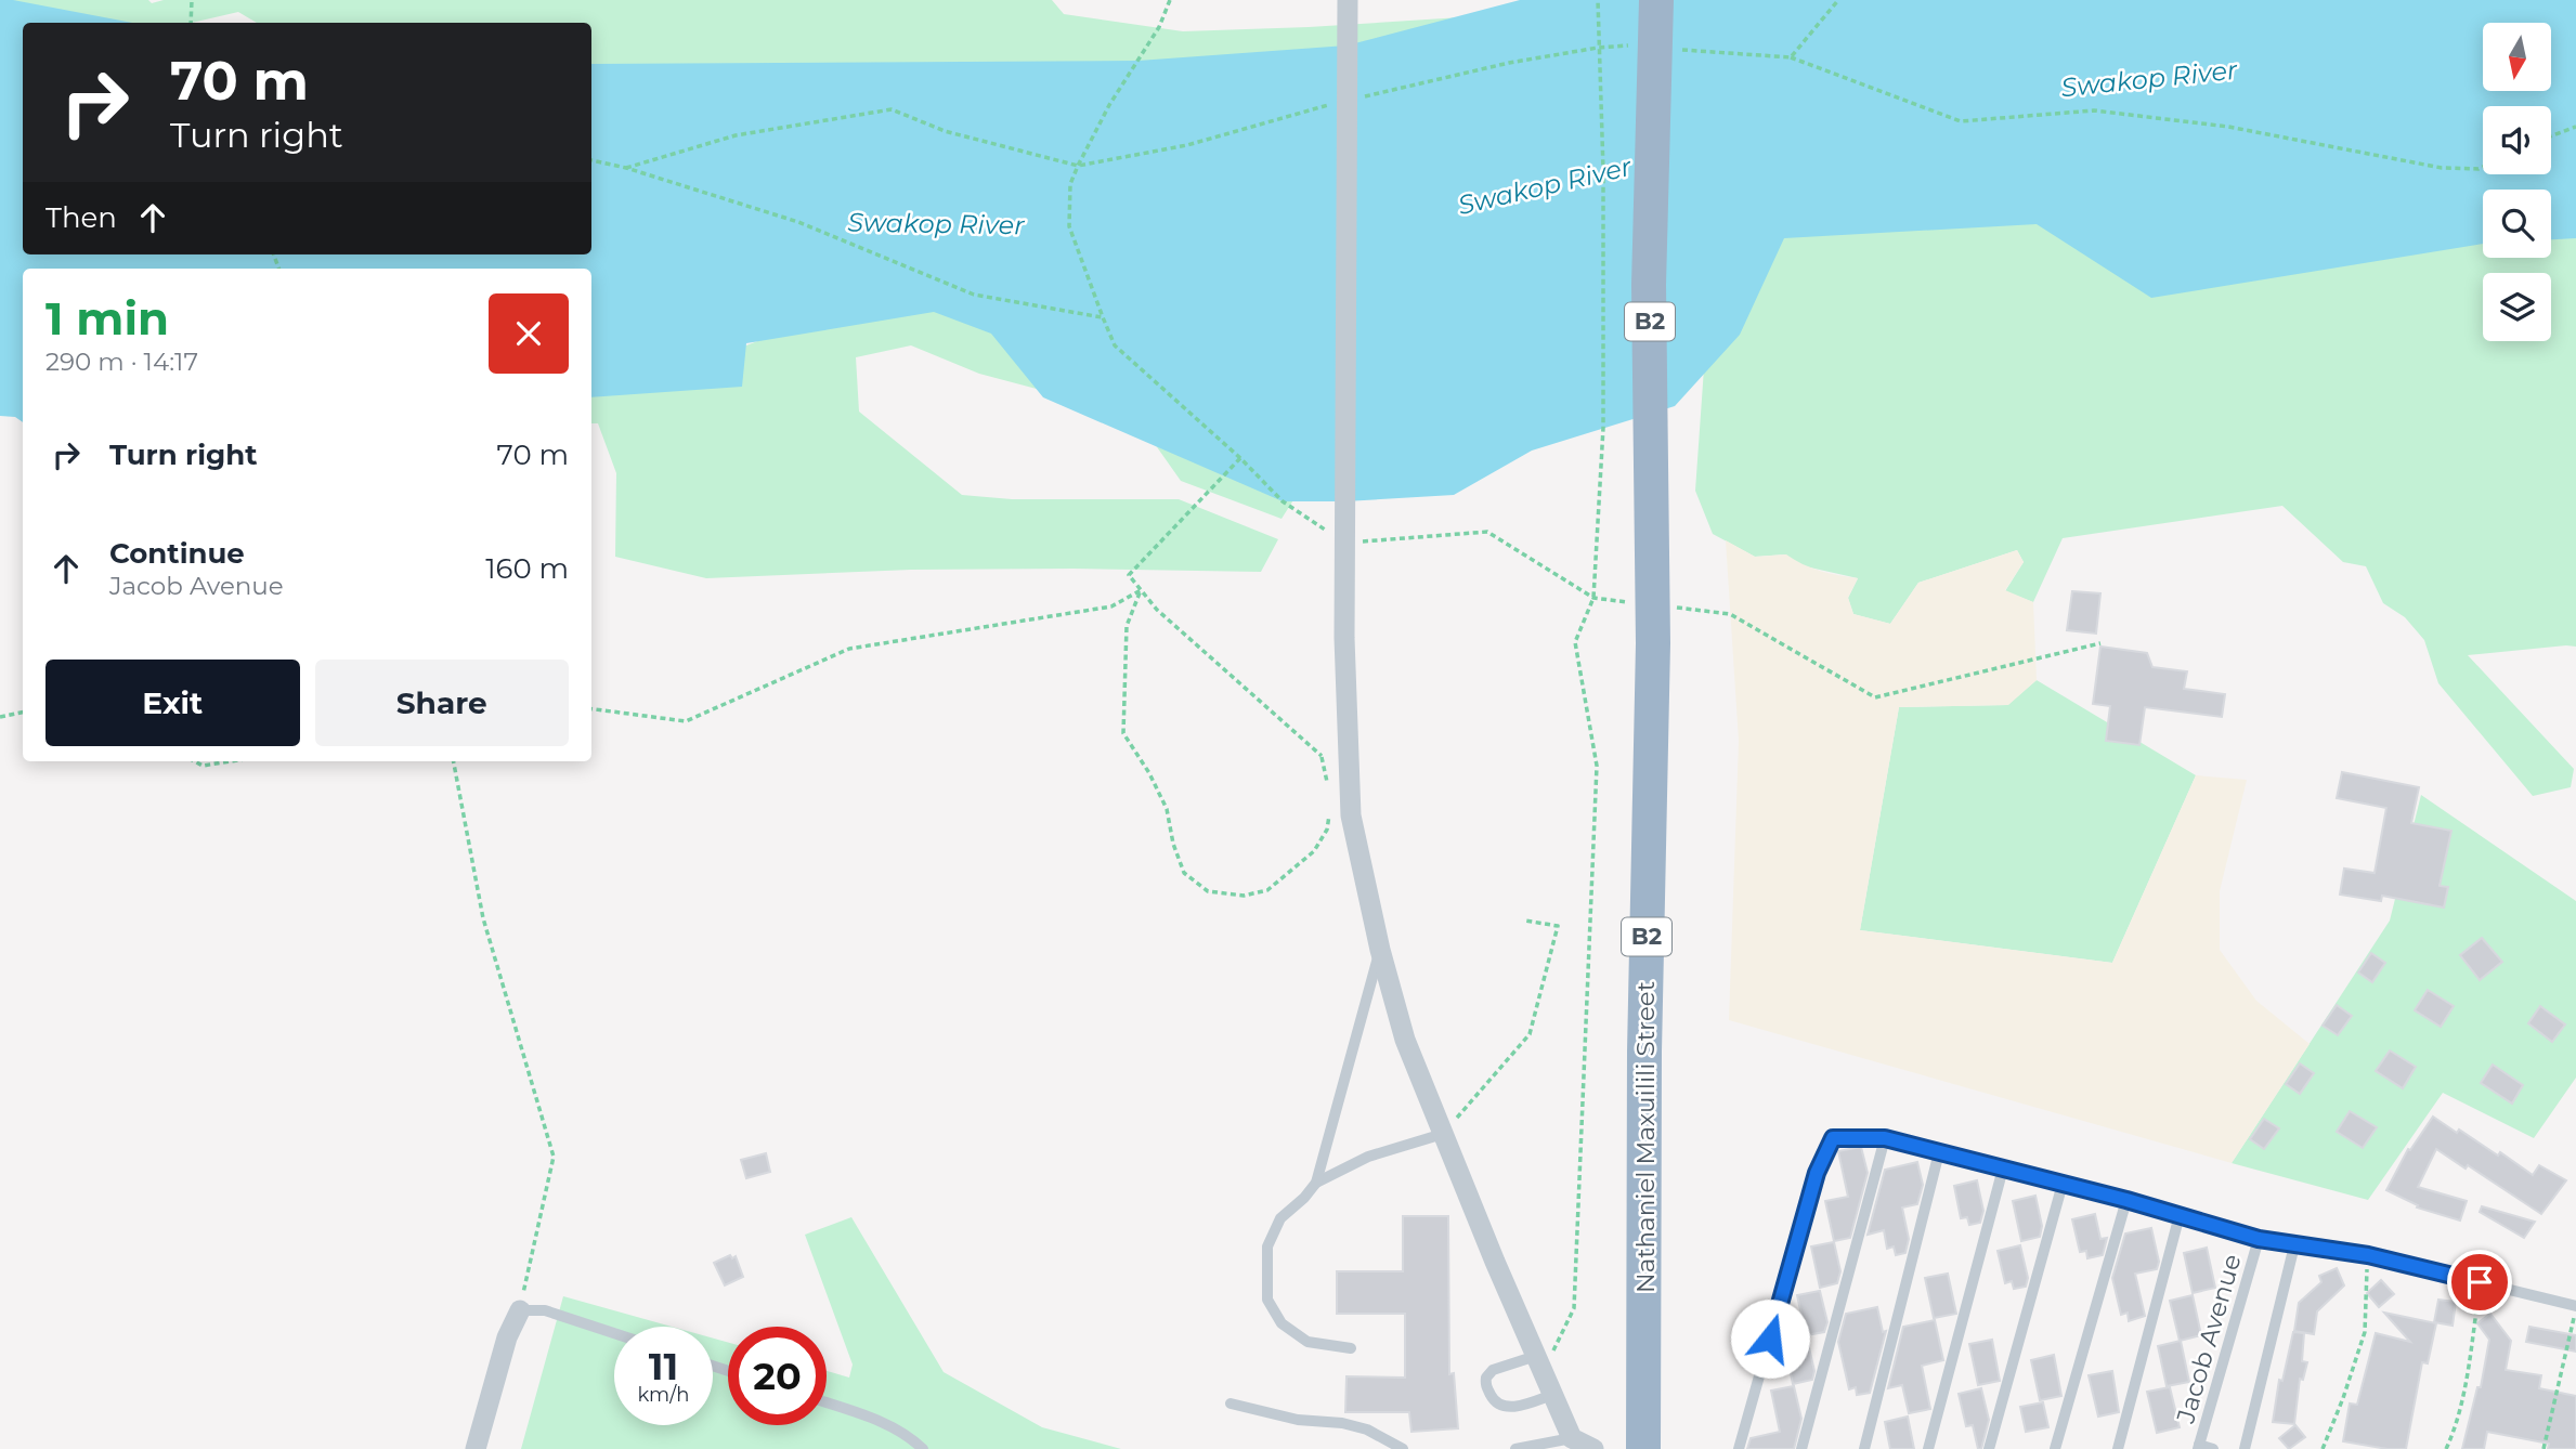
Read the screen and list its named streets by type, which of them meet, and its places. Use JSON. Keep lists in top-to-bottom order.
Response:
{
  "streets": {
    "highway": ["B2", "Nathaniel Maxuilili Street"],
    "lane": ["Jacob Avenue"]
  },
  "water": ["Swakop River"],
  "north": "bottom",
  "page": {
    "turn": ["70 m", "Turn right"],
    "then": "Then",
    "heading": ["1 min", "290 m · 14:17"],
    "list": [
      {
        "name": "Turn right",
        "value": "70 m"
      },
      {
        "name": "Continue",
        "note": "Jacob Avenue",
        "value": "160 m"
      }
    ],
    "buttons": ["Exit", "Share"],
    "speed": "11 km/h",
    "limit": "20"
  }
}
